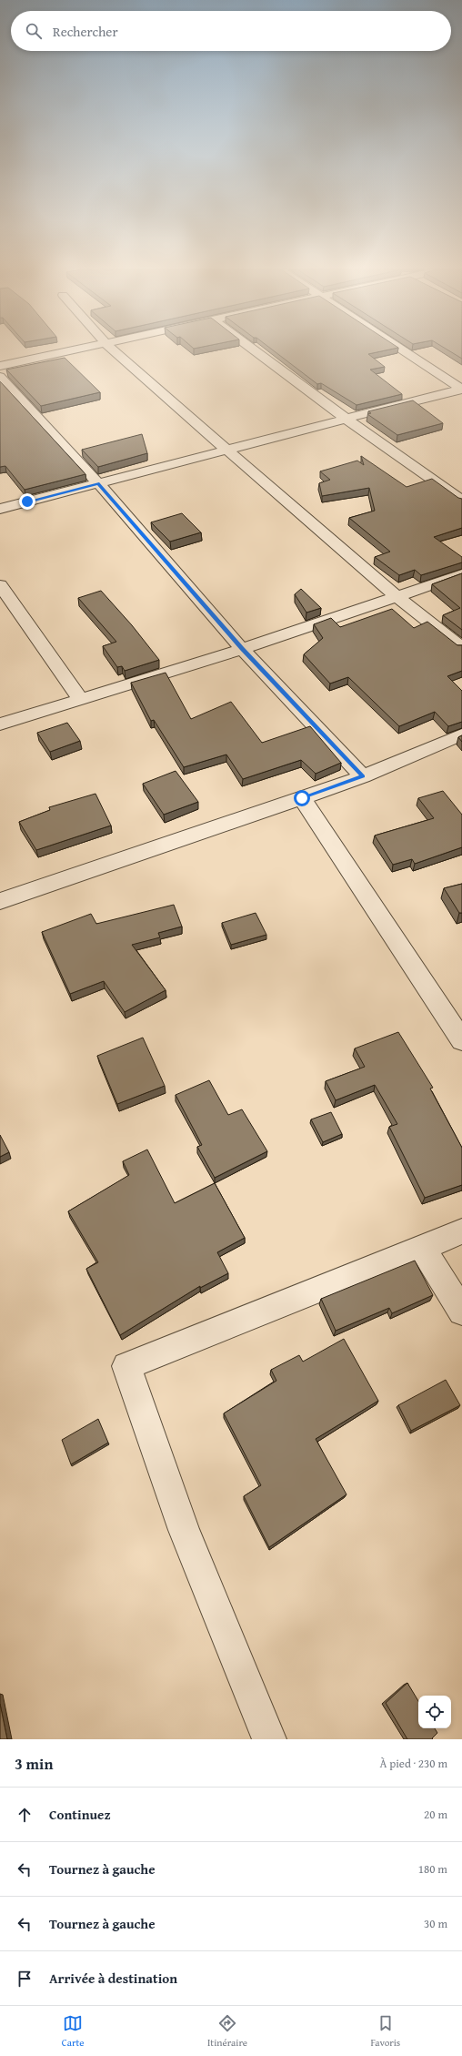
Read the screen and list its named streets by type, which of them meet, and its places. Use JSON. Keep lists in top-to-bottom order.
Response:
{
  "page": {
    "search": "Rechercher",
    "heading": ["3 min", "À pied · 230 m"],
    "list": [
      ["Continuez", "20 m"],
      ["Tournez à gauche", "180 m"],
      ["Tournez à gauche", "30 m"],
      "Arrivée à destination"
    ],
    "nav": ["Carte", "Itinéraire", "Favoris"]
  }
}
